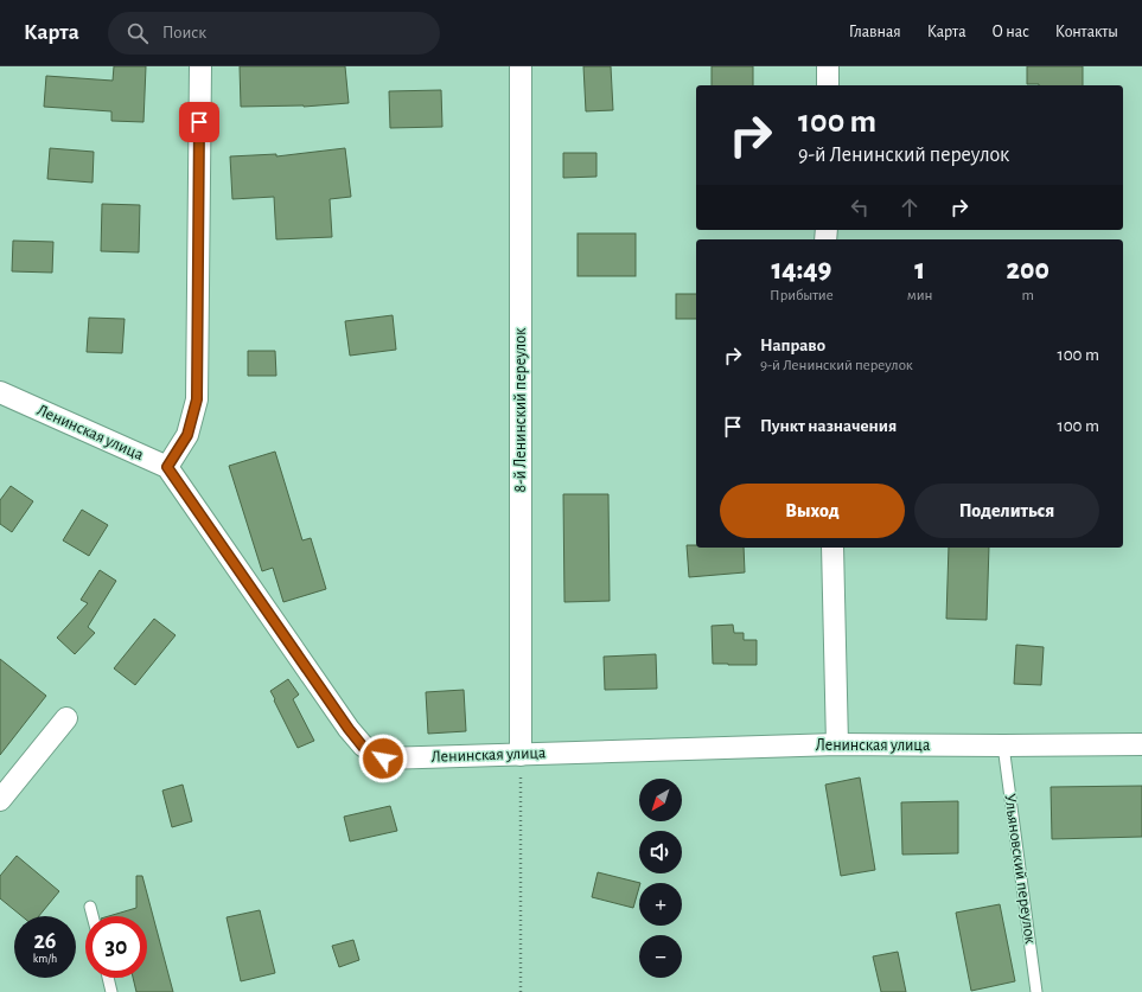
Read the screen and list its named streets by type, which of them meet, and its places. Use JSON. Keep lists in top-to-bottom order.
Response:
{
  "streets": {
    "street": ["8-й Ленинский переулок", "Ленинская улица"],
    "lane": ["Ульяновский переулок"]
  },
  "crossings": [
    ["8-й Ленинский переулок", "Ленинская улица"],
    ["Ленинская улица", "Ульяновский переулок"]
  ],
  "north": "bottom left",
  "page": {
    "header": "Карта",
    "search": "Поиск",
    "nav": [
      "Главная",
      "Карта",
      "О нас",
      "Контакты"
    ],
    "turn": ["100 m", "9-й Ленинский переулок"],
    "eta": [
      "14:49",
      "Прибытие",
      "1",
      "мин",
      "200",
      "m"
    ],
    "list": [
      {
        "name": "Направо",
        "note": "9-й Ленинский переулок",
        "value": "100 m"
      },
      {
        "name": "Пункт назначения",
        "value": "100 m"
      }
    ],
    "buttons": ["Выход", "Поделиться"],
    "map_buttons": ["+", "−"],
    "speed": "26 km/h",
    "limit": "30"
  }
}
